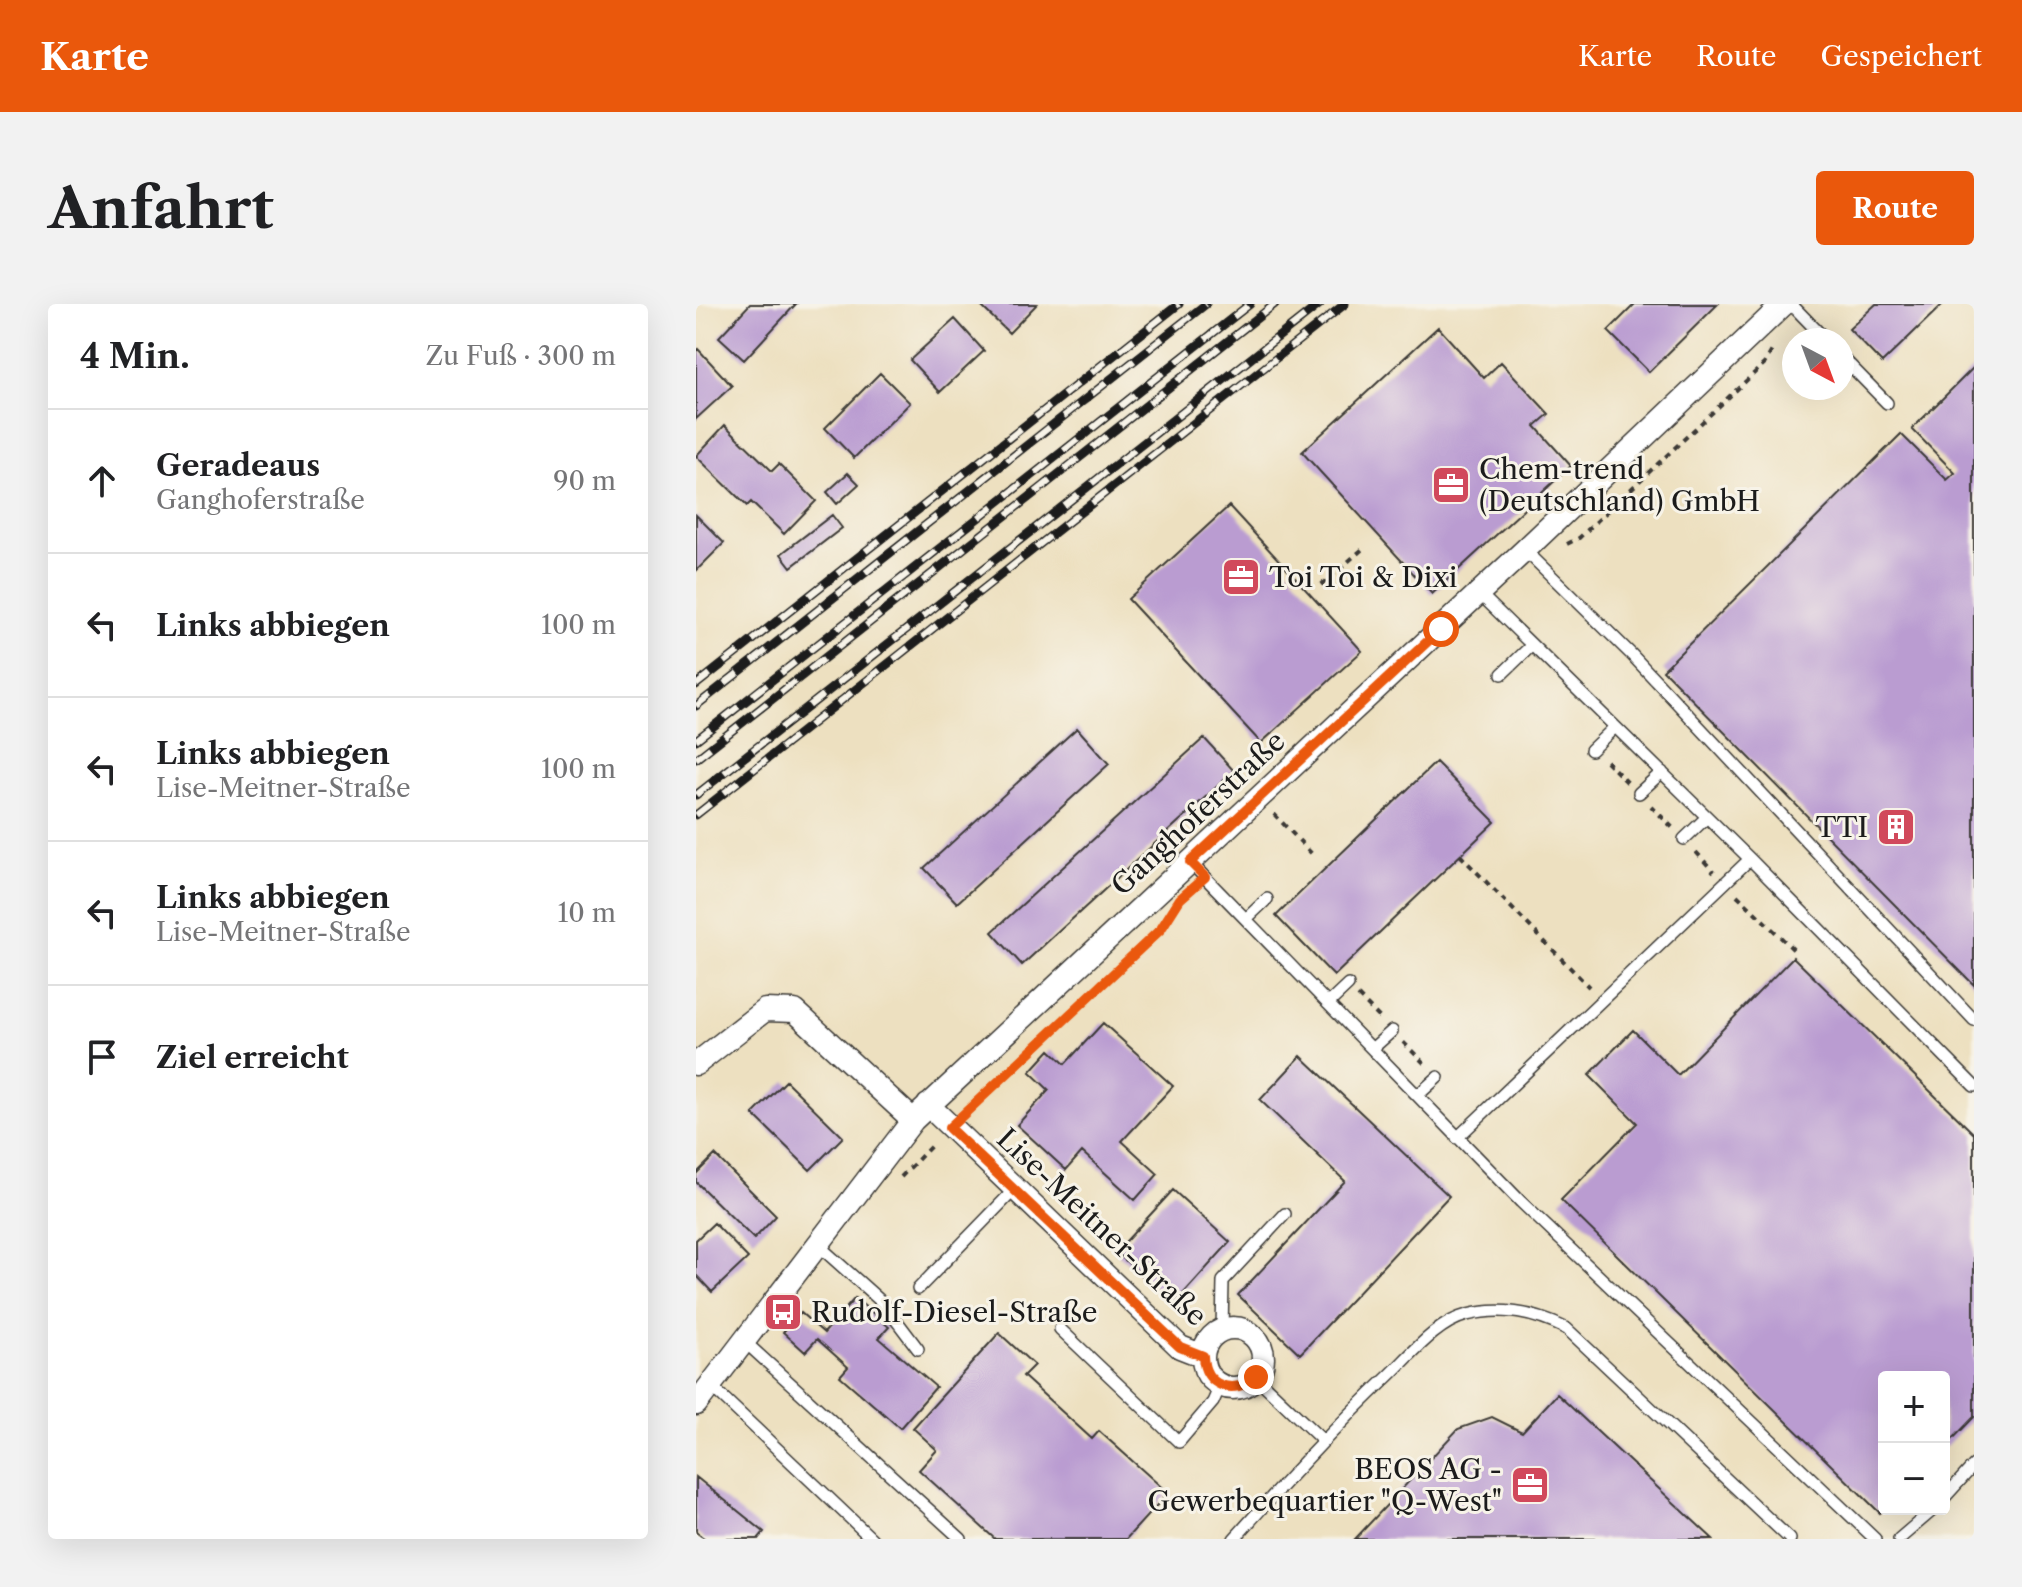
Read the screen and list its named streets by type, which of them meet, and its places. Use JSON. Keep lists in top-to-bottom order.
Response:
{
  "streets": {
    "street": ["Ganghoferstraße", "Lise-Meitner-Straße"]
  },
  "crossings": [
    ["Ganghoferstraße", "Lise-Meitner-Straße"]
  ],
  "places": {
    "office": ["Chem-trend (Deutschland) GmbH", "Toi Toi & Dixi", "BEOS AG - Gewerbequartier \"Q-West\""],
    "building": ["TTI"],
    "bus stop": ["Rudolf-Diesel-Straße"]
  },
  "north": "bottom right",
  "page": {
    "header": "Karte",
    "nav": ["Karte", "Route", "Gespeichert"],
    "buttons": "Route",
    "title": "Anfahrt",
    "heading": ["4 Min.", "Zu Fuß · 300 m"],
    "list": [
      ["Geradeaus", "Ganghoferstraße", "90 m"],
      ["Links abbiegen", "100 m"],
      ["Links abbiegen", "Lise-Meitner-Straße", "100 m"],
      ["Links abbiegen", "Lise-Meitner-Straße", "10 m"],
      "Ziel erreicht"
    ],
    "map_buttons": ["+", "−"]
  }
}
